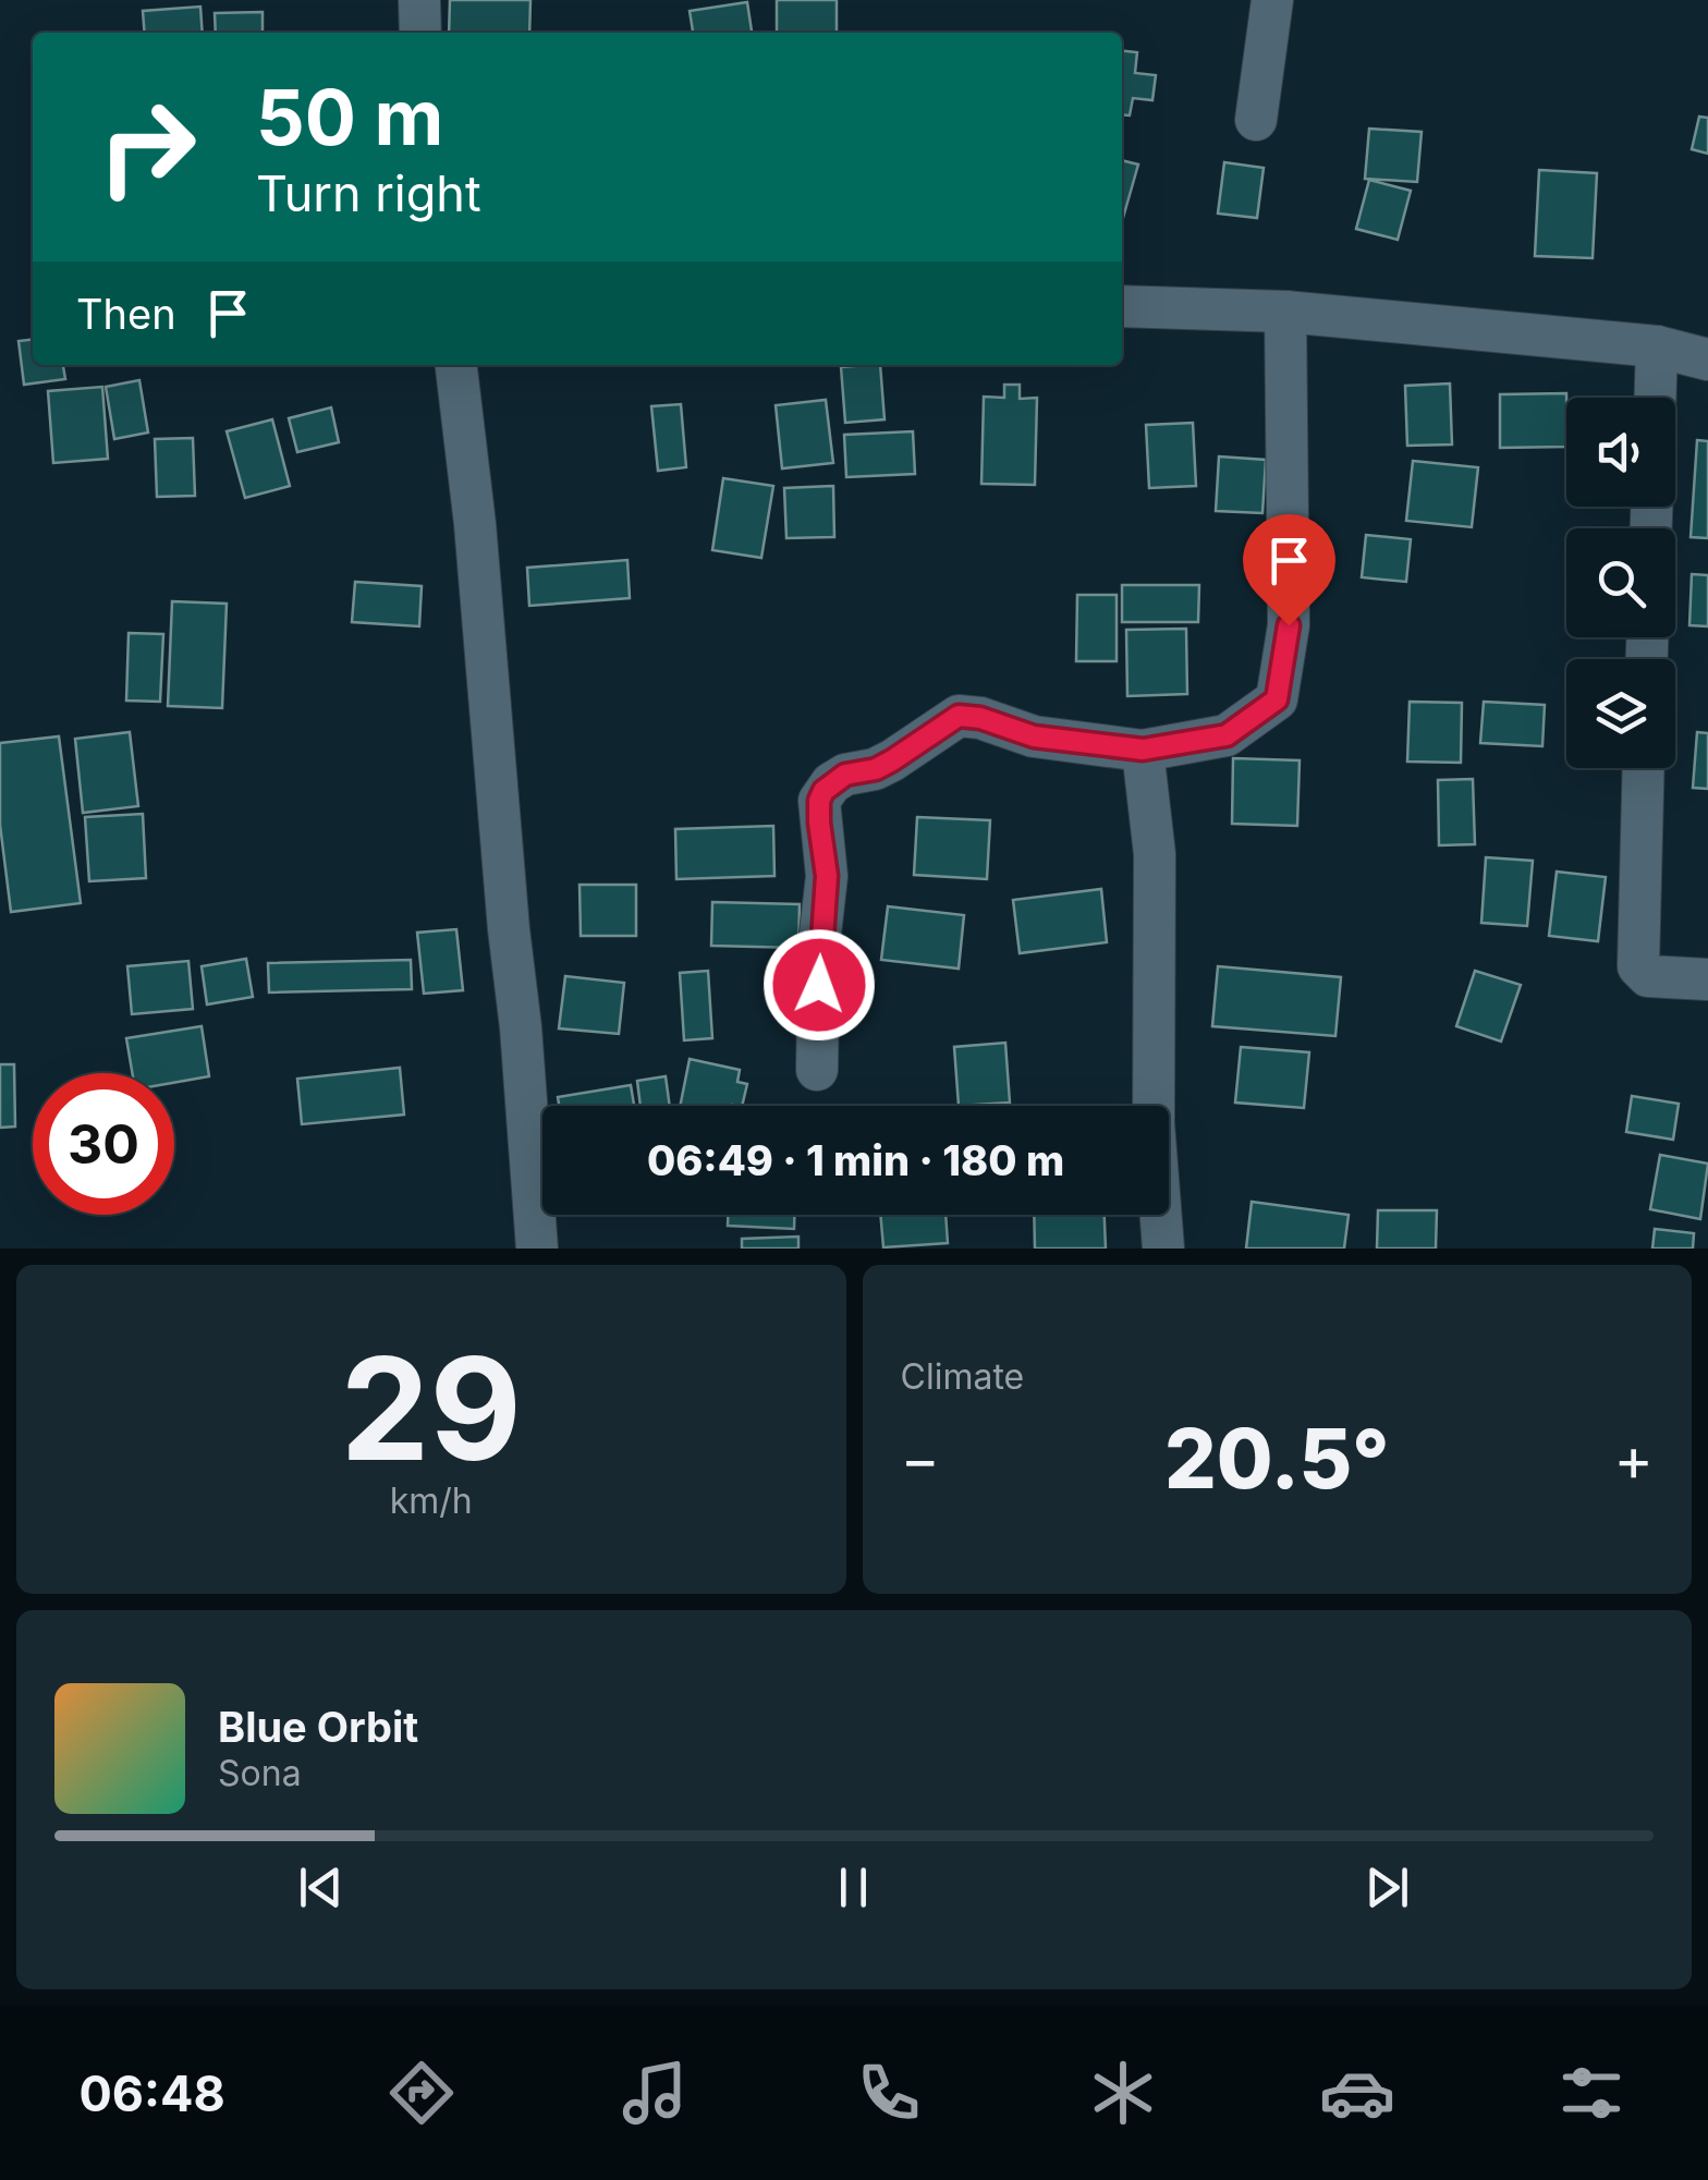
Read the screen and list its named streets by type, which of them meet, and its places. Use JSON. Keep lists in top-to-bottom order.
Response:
{
  "page": {
    "turn": ["50 m", "Turn right"],
    "then": "Then",
    "limit": "30",
    "trip": "06:49 · 1 min · 180 m",
    "tile": [
      ["29", "km/h"],
      "Climate"
    ],
    "heat": ["−", "20.5°", "+"],
    "song": ["Blue Orbit", "Sona"],
    "tabs": "06:48"
  }
}
